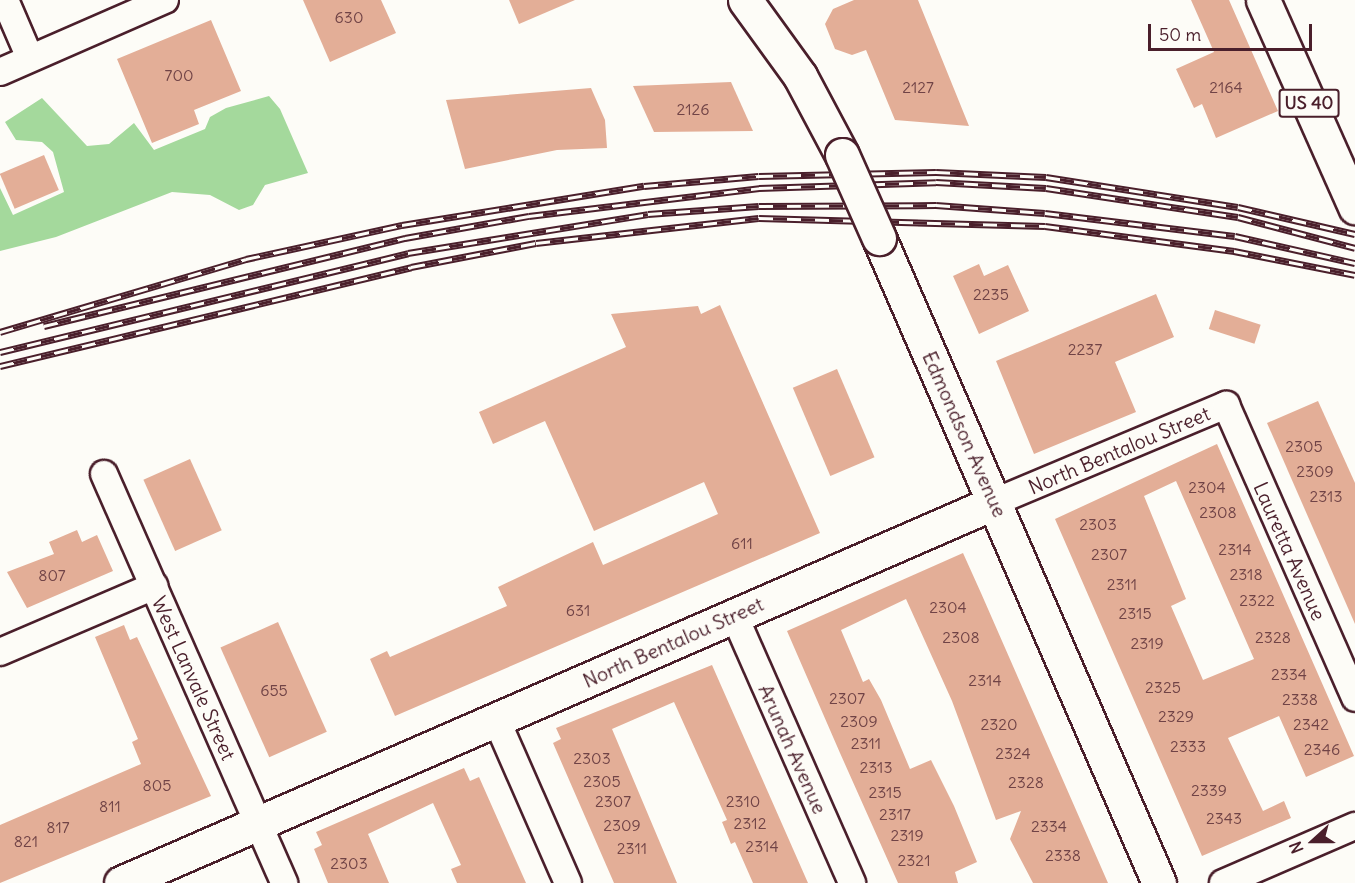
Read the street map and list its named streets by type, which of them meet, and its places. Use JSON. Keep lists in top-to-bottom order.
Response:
{
  "streets": {
    "main road": ["US 40", "Edmondson Avenue", "North Bentalou Street"],
    "street": ["Lauretta Avenue", "West Lanvale Street", "Arunah Avenue"]
  },
  "crossings": [
    ["Edmondson Avenue", "North Bentalou Street"],
    ["North Bentalou Street", "Lauretta Avenue"],
    ["North Bentalou Street", "West Lanvale Street"],
    ["North Bentalou Street", "Arunah Avenue"]
  ],
  "house_numbers": [
    "630",
    "700",
    "2127",
    "2164",
    "2126",
    "2235",
    "2237",
    "2305",
    "2309",
    "2304",
    "2313",
    "2308",
    "2303",
    "611",
    "2314",
    "2307",
    "2318",
    "807",
    "2311",
    "2322",
    "2304",
    "631",
    "2315",
    "2308",
    "2328",
    "2319",
    "2334",
    "2314",
    "2325",
    "655",
    "2307",
    "2338",
    "2329",
    "2309",
    "2320",
    "2342",
    "2311",
    "2333",
    "2346",
    "2324",
    "2303",
    "2313",
    "2305",
    "2328",
    "805",
    "2339",
    "2315",
    "2307",
    "2310",
    "811",
    "2317",
    "2343",
    "2312",
    "2309",
    "2334",
    "817",
    "2319",
    "821",
    "2314",
    "2311",
    "2338",
    "2321",
    "2303"
  ],
  "scale_bar": "50 m",
  "north": "left"
}
